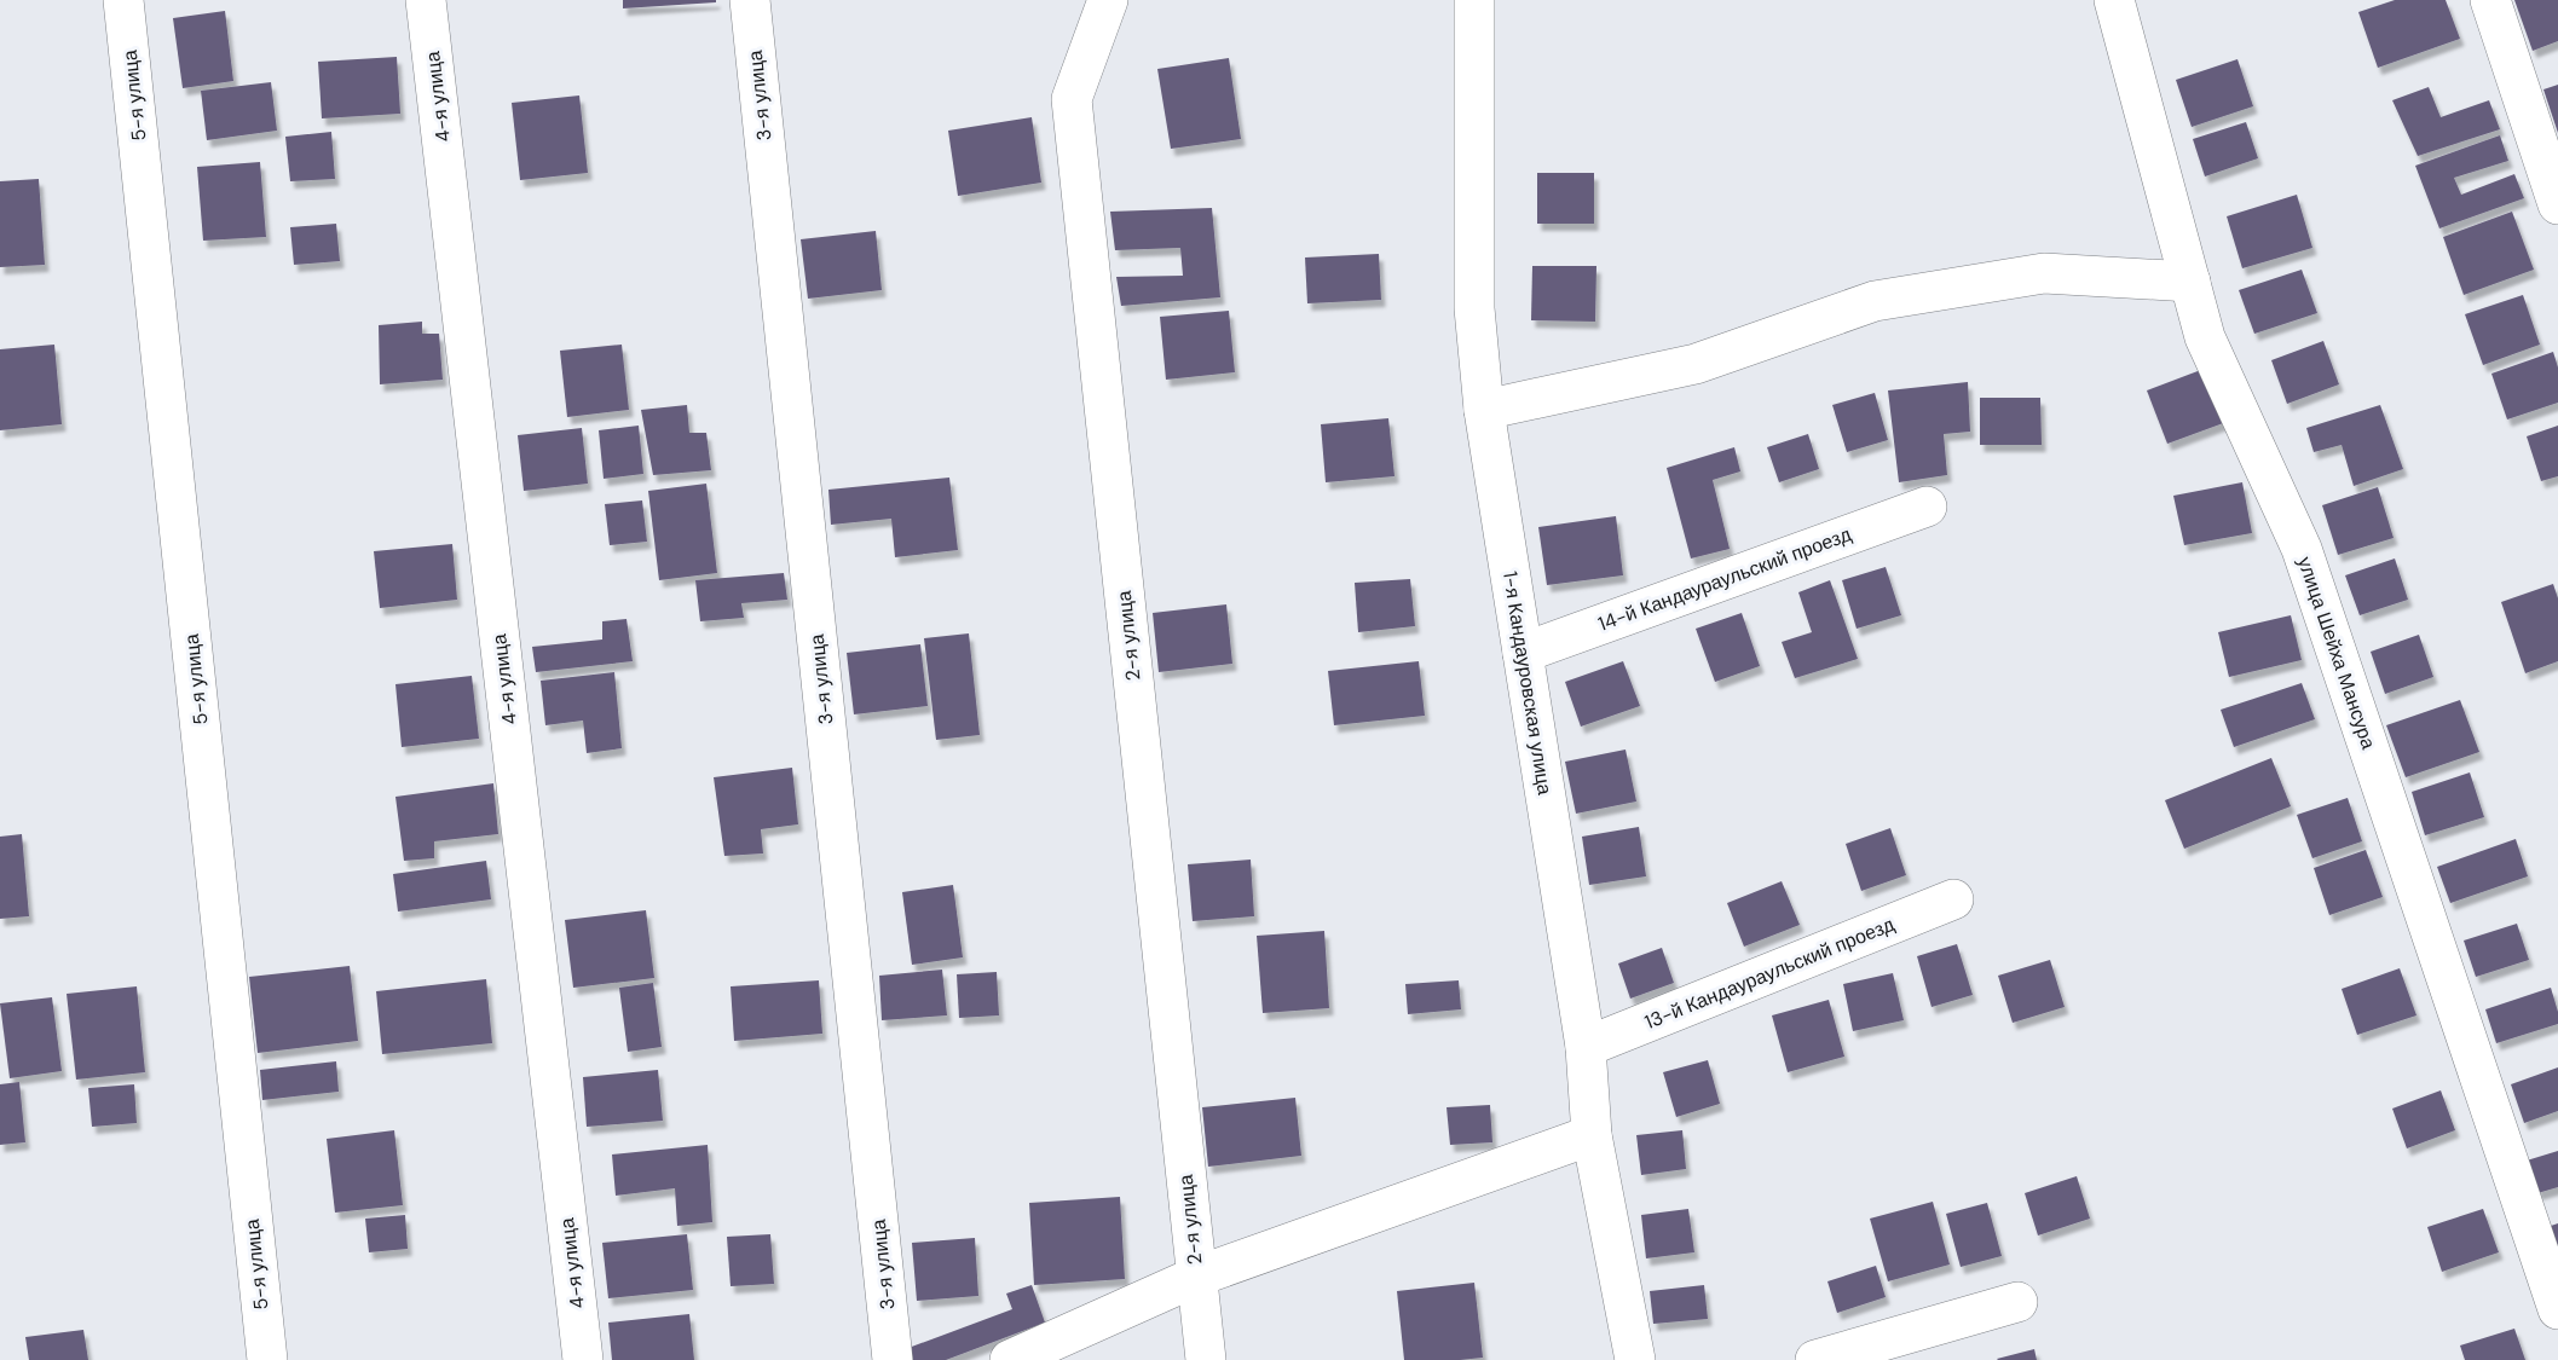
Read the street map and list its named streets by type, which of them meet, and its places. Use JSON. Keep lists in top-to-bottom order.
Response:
{
  "streets": {
    "street": [
      "5-я улица",
      "3-я улица",
      "4-я улица",
      "14-й Кандаураульский проезд",
      "2-я улица",
      "улица Шейха Мансура",
      "1-я Кандауровская улица",
      "13-й Кандаураульский проезд"
    ]
  },
  "crossings": [
    ["14-й Кандаураульский проезд", "1-я Кандауровская улица"],
    ["1-я Кандауровская улица", "13-й Кандаураульский проезд"]
  ]
}
